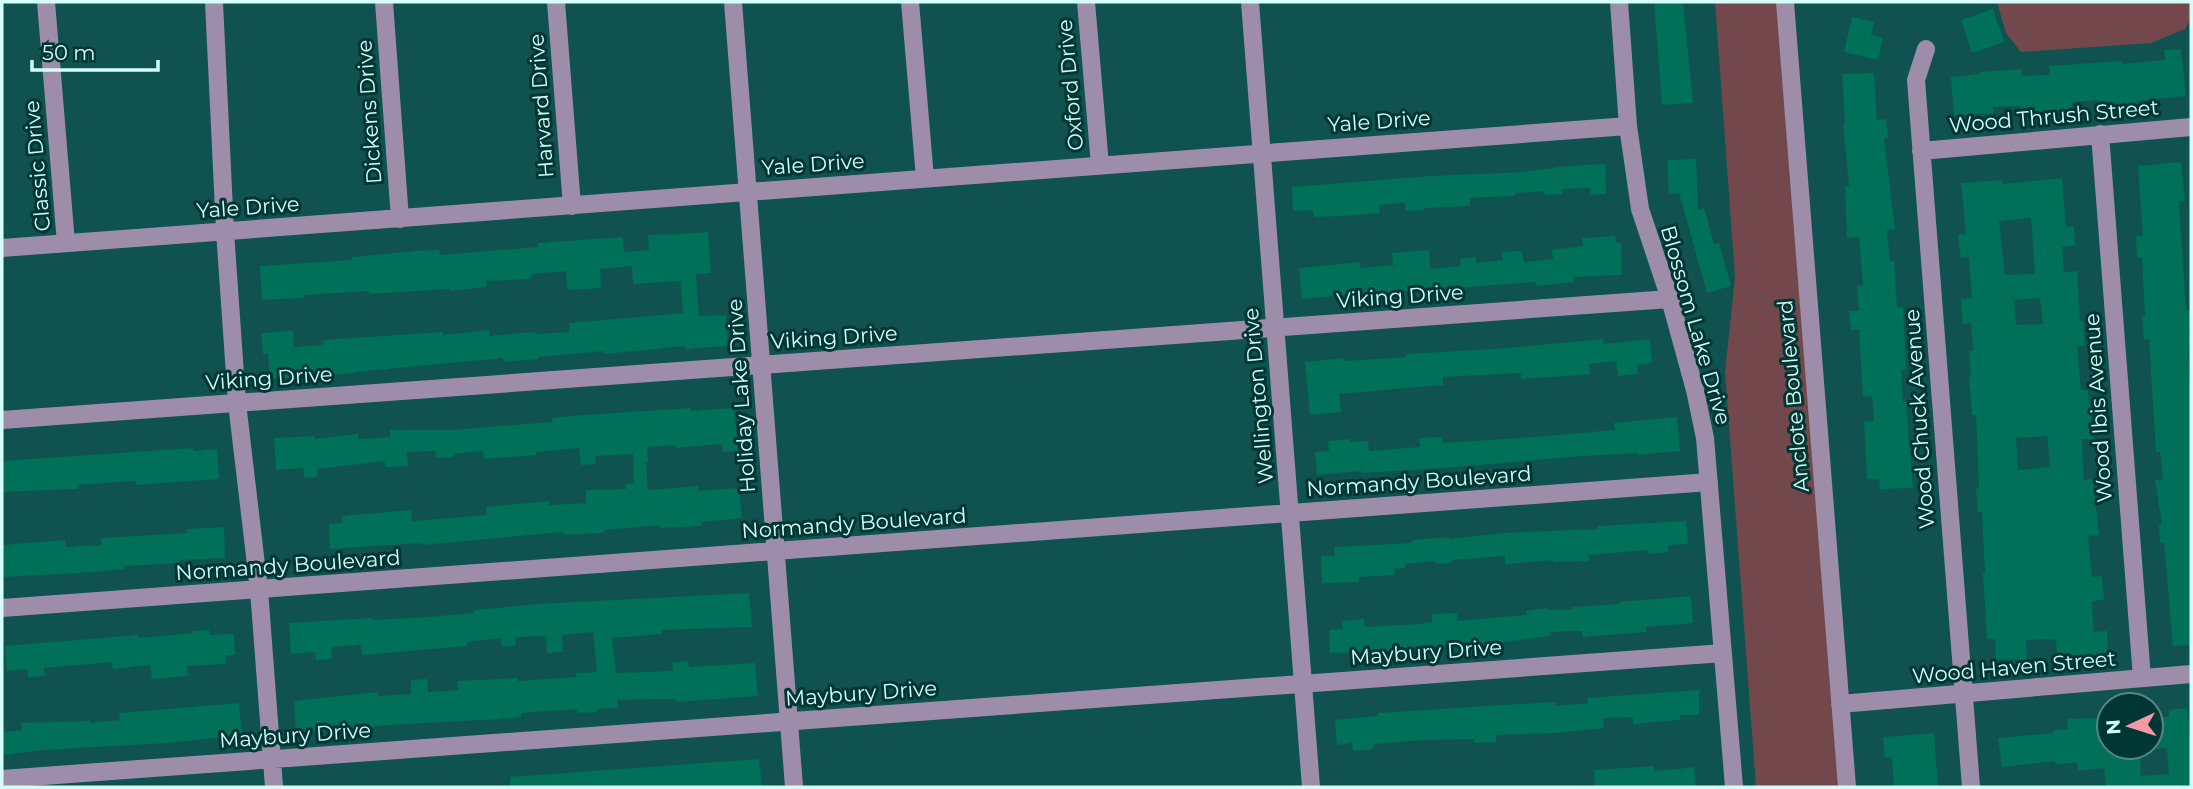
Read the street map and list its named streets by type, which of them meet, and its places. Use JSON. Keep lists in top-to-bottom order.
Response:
{
  "streets": {
    "street": [
      "Oxford Drive",
      "Harvard Drive",
      "Dickens Drive",
      "Wood Thrush Street",
      "Yale Drive",
      "Classic Drive",
      "Viking Drive",
      "Blossom Lake Drive",
      "Holiday Lake Drive",
      "Wellington Drive",
      "Anclote Boulevard",
      "Wood Ibis Avenue",
      "Wood Chuck Avenue",
      "Normandy Boulevard",
      "Maybury Drive",
      "Wood Haven Street"
    ]
  },
  "crossings": [
    ["Oxford Drive", "Yale Drive"],
    ["Harvard Drive", "Yale Drive"],
    ["Dickens Drive", "Yale Drive"],
    ["Wood Thrush Street", "Wood Ibis Avenue"],
    ["Wood Thrush Street", "Wood Chuck Avenue"],
    ["Yale Drive", "Classic Drive"],
    ["Yale Drive", "Blossom Lake Drive"],
    ["Yale Drive", "Holiday Lake Drive"],
    ["Yale Drive", "Wellington Drive"],
    ["Viking Drive", "Blossom Lake Drive"],
    ["Viking Drive", "Holiday Lake Drive"],
    ["Viking Drive", "Wellington Drive"],
    ["Blossom Lake Drive", "Normandy Boulevard"],
    ["Blossom Lake Drive", "Maybury Drive"],
    ["Holiday Lake Drive", "Normandy Boulevard"],
    ["Holiday Lake Drive", "Maybury Drive"],
    ["Wellington Drive", "Normandy Boulevard"],
    ["Wellington Drive", "Maybury Drive"],
    ["Anclote Boulevard", "Wood Haven Street"],
    ["Wood Ibis Avenue", "Wood Haven Street"],
    ["Wood Chuck Avenue", "Wood Haven Street"]
  ],
  "scale_bar": "50 m",
  "north": "left"
}
